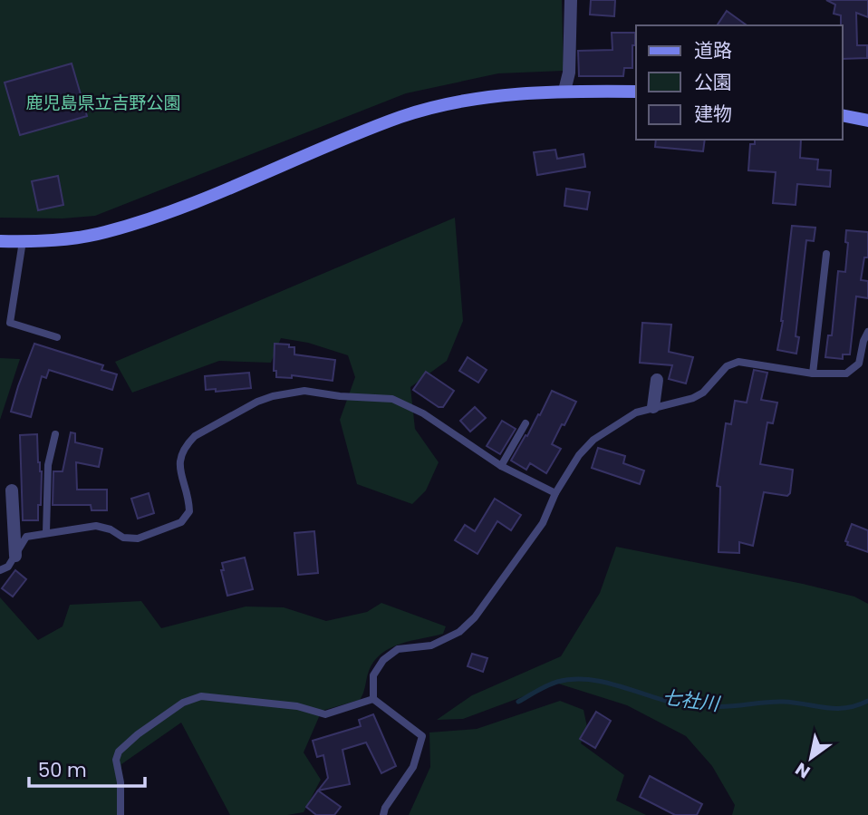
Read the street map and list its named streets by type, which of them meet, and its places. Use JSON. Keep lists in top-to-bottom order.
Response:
{
  "water": ["七社川"],
  "parks": ["鹿児島県立吉野公園"],
  "legend": ["道路", "公園", "建物"],
  "scale_bar": "50 m",
  "north": "bottom left"
}
